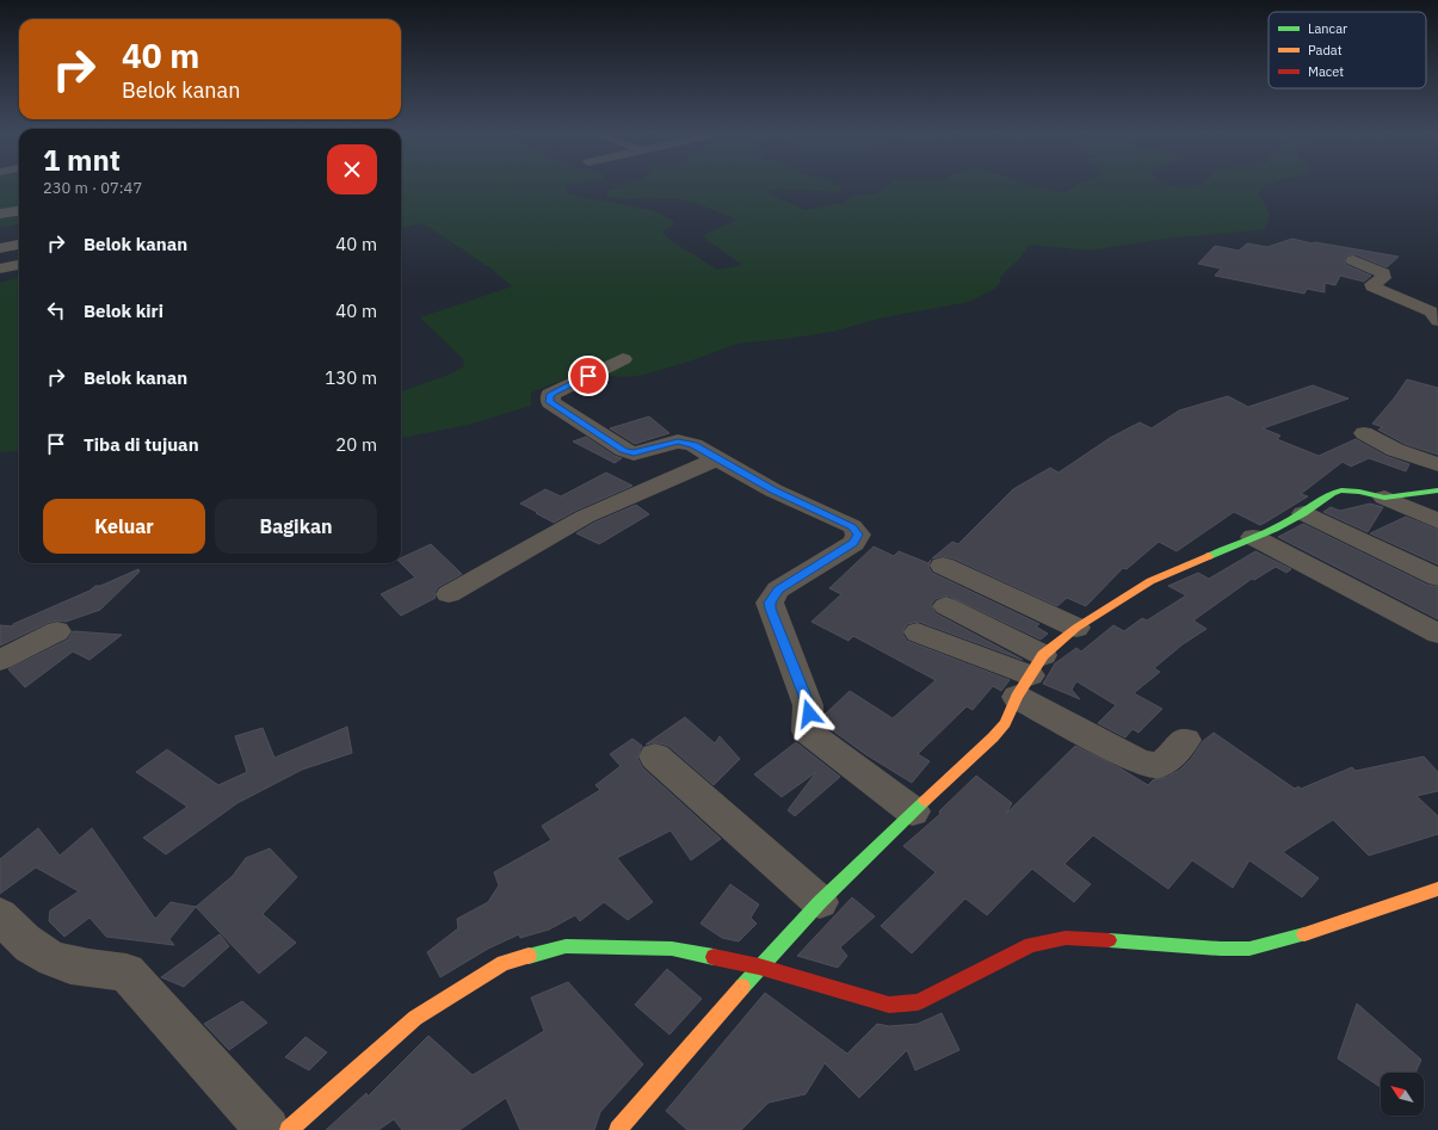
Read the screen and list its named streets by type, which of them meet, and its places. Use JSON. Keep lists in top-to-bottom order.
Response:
{
  "legend": ["Lancar", "Padat", "Macet"],
  "north": "top left",
  "page": {
    "turn": ["40 m", "Belok kanan"],
    "heading": ["1 mnt", "230 m · 07:47"],
    "list": [
      {
        "name": "Belok kanan",
        "value": "40 m"
      },
      {
        "name": "Belok kiri",
        "value": "40 m"
      },
      {
        "name": "Belok kanan",
        "value": "130 m"
      },
      {
        "name": "Tiba di tujuan",
        "value": "20 m"
      }
    ],
    "buttons": ["Keluar", "Bagikan"]
  }
}
